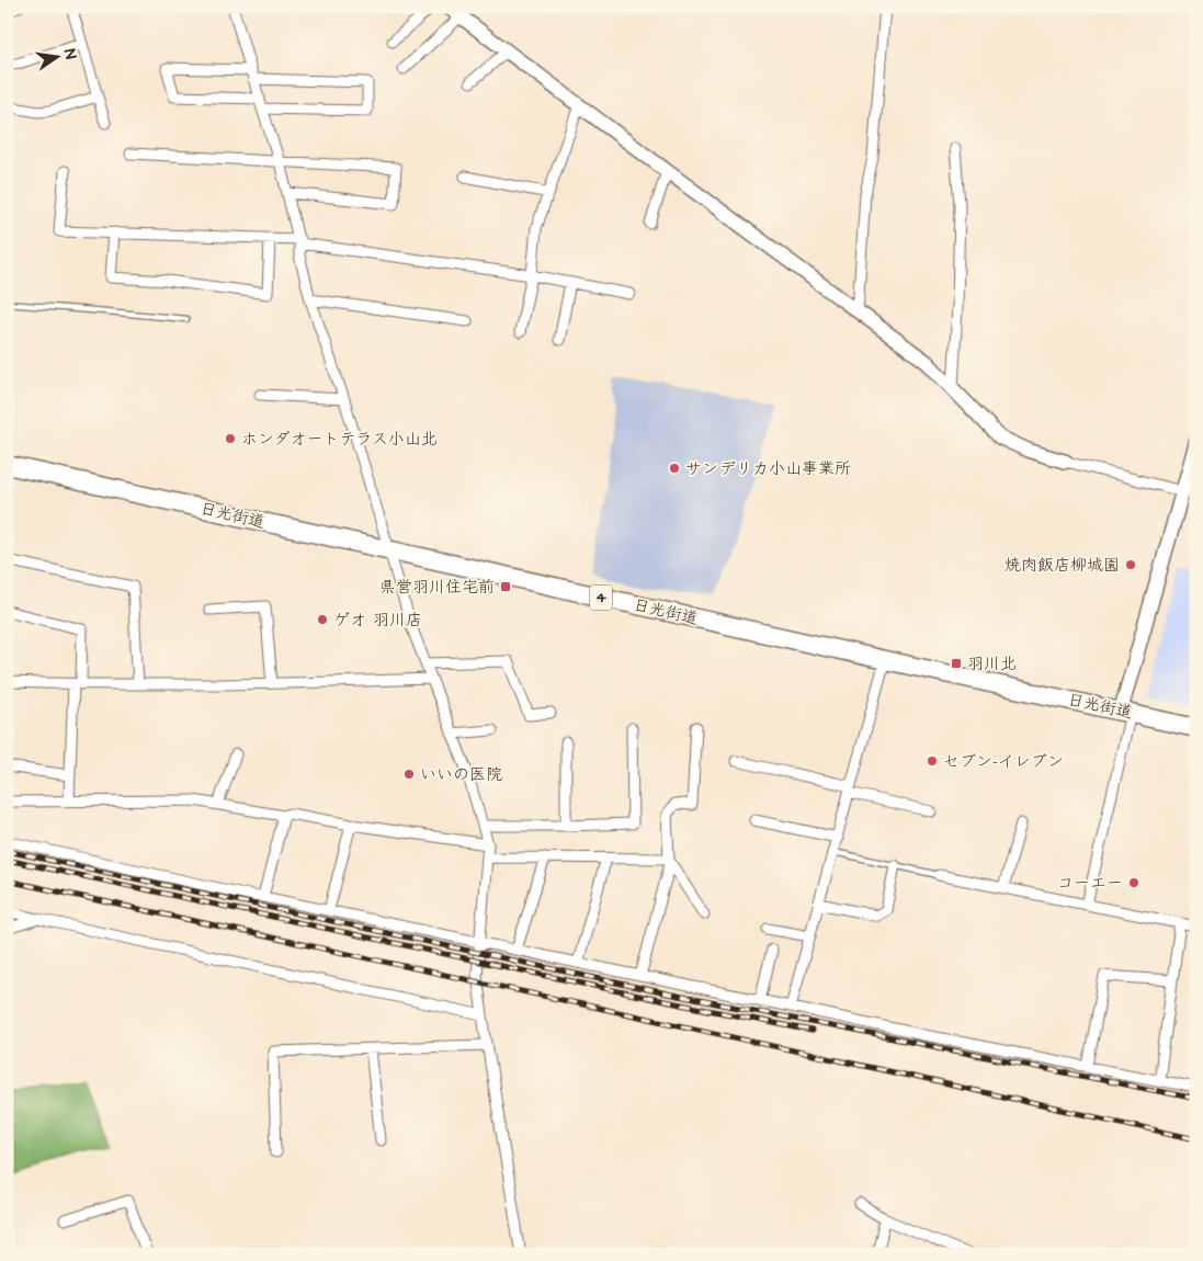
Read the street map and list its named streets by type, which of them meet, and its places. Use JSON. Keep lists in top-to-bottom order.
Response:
{
  "streets": {
    "highway": ["日光街道", "4"]
  },
  "places": {
    "other": [
      "ホンダオートテラス小山北",
      "サンデリカ小山事業所",
      "焼肉飯店柳城園",
      "ゲオ 羽川店",
      "セブン-イレブン",
      "いいの医院",
      "コーエー"
    ],
    "transit": ["県営羽川住宅前", "羽川北"]
  },
  "north": "right"
}
